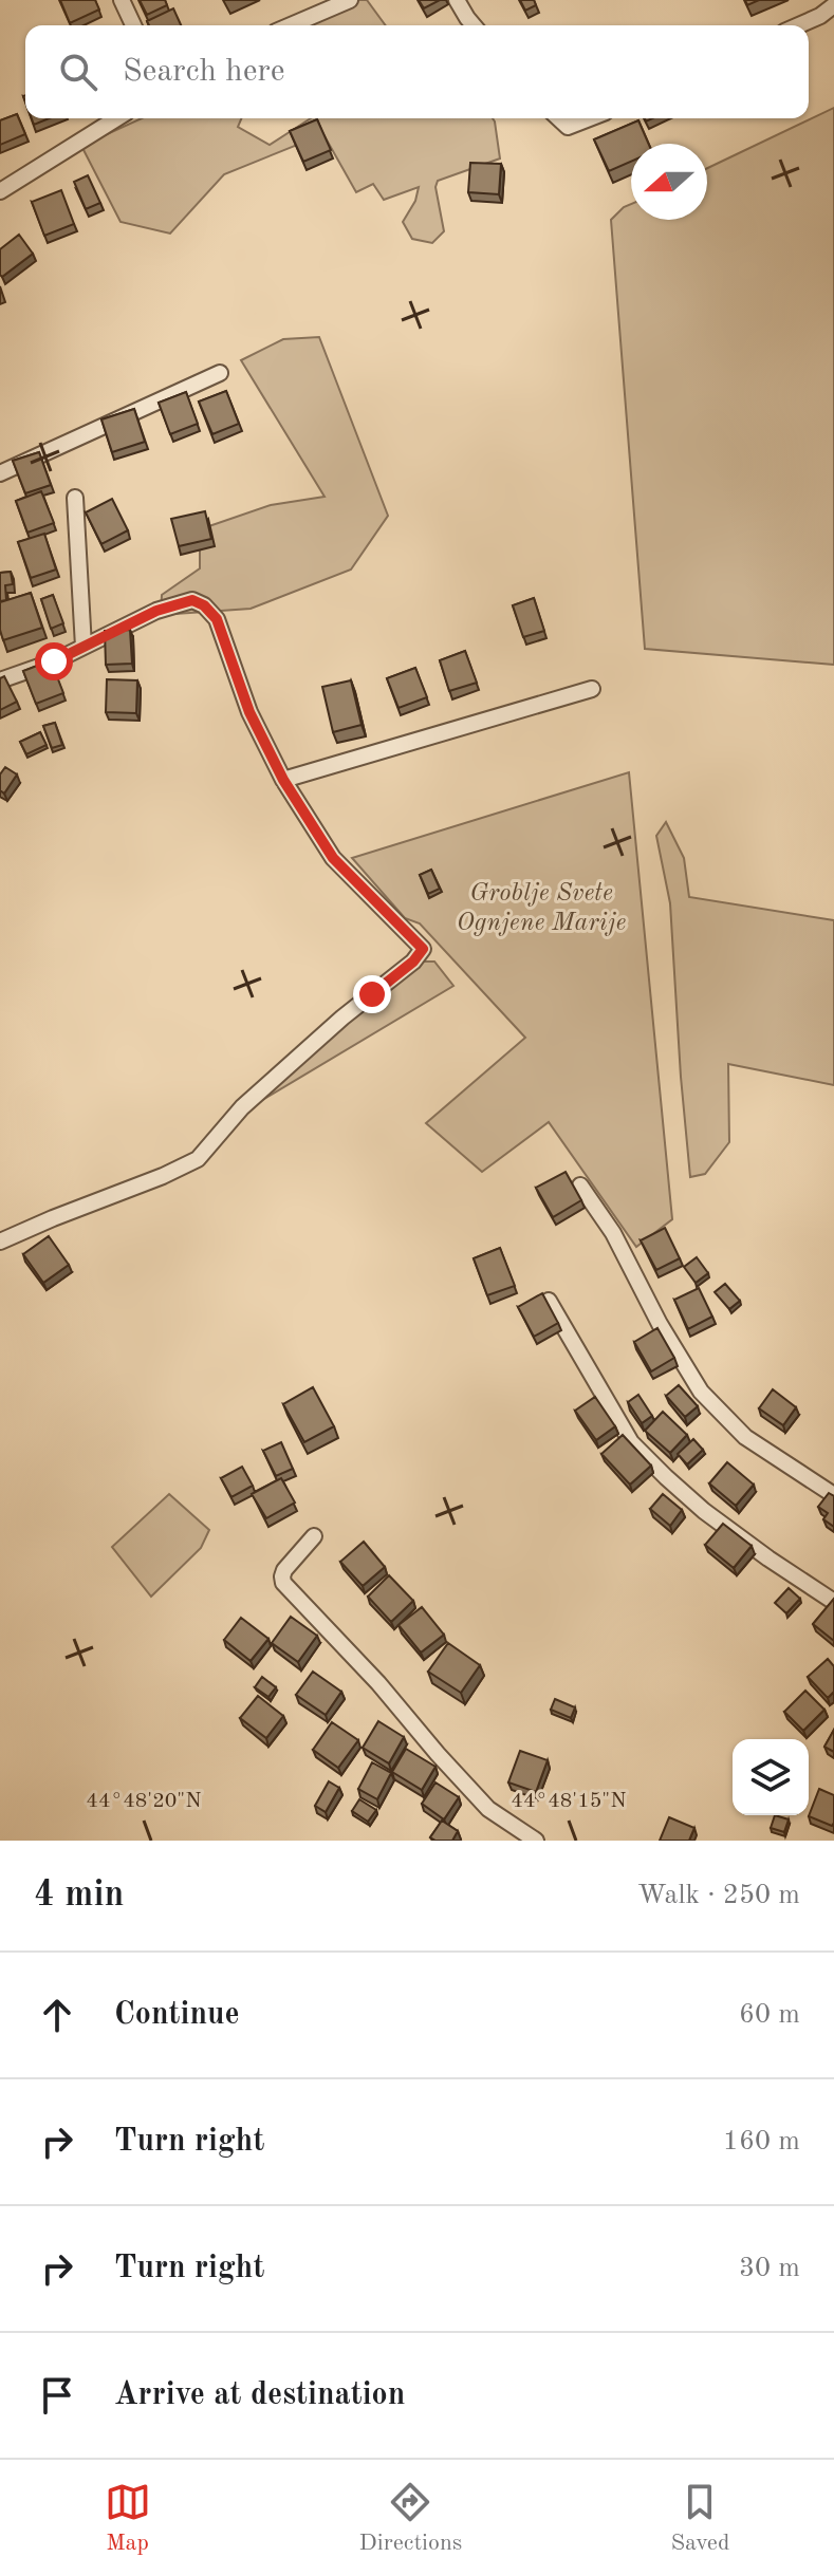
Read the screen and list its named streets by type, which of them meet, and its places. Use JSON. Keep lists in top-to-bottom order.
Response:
{
  "parks": ["Groblje Svete Ognjene Marije"],
  "north": "left",
  "page": {
    "search": "Search here",
    "heading": ["4 min", "Walk · 250 m"],
    "list": [
      ["Continue", "60 m"],
      ["Turn right", "160 m"],
      ["Turn right", "30 m"],
      "Arrive at destination"
    ],
    "nav": ["Map", "Directions", "Saved"]
  },
  "coordinates": ["44°48'20\"N", "44°48'15\"N"]
}
